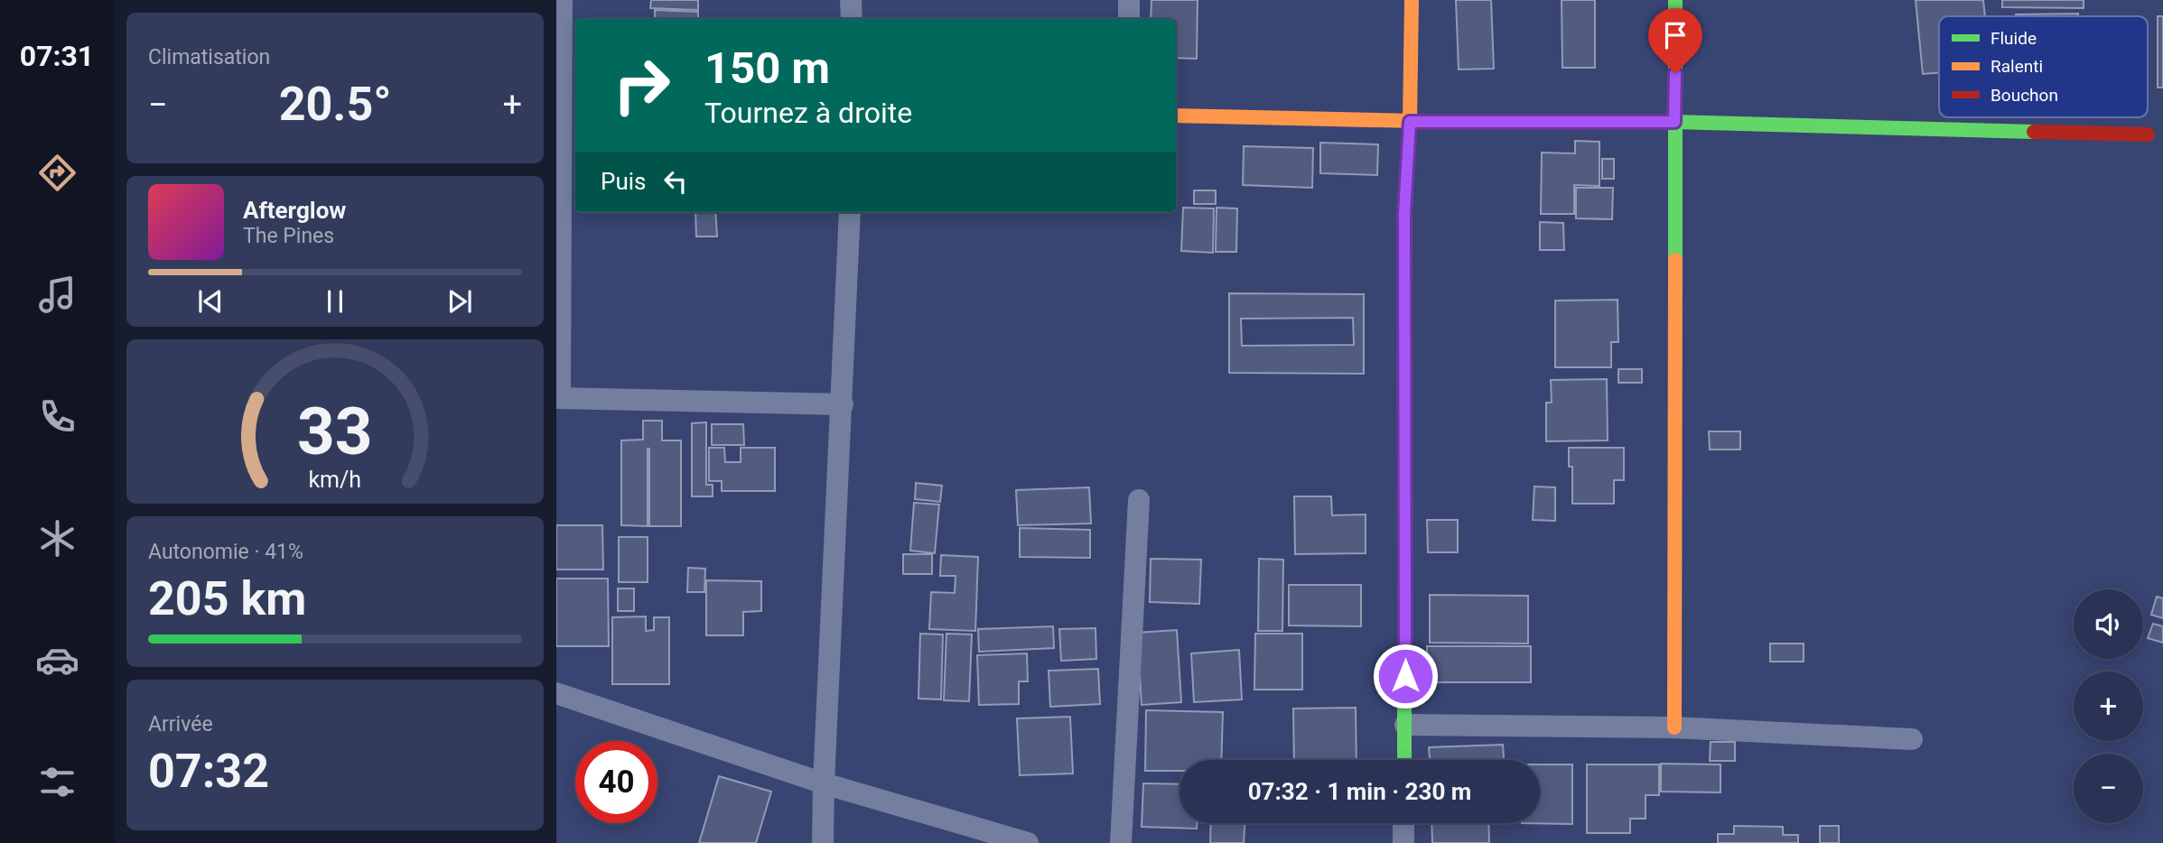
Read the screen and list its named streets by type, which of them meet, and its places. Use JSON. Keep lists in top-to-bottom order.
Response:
{
  "legend": ["Fluide", "Ralenti", "Bouchon"],
  "page": {
    "tabs": "07:31",
    "tile": [
      "Climatisation",
      ["Autonomie · 41%", "205 km"],
      ["Arrivée", "07:32"]
    ],
    "turn": ["150 m", "Tournez à droite"],
    "heat": ["−", "20.5°", "+"],
    "then": "Puis",
    "song": ["Afterglow", "The Pines"],
    "map_buttons": ["+", "−"],
    "limit": "40",
    "trip": "07:32 · 1 min · 230 m",
    "gauge": ["33", "km/h"]
  }
}
